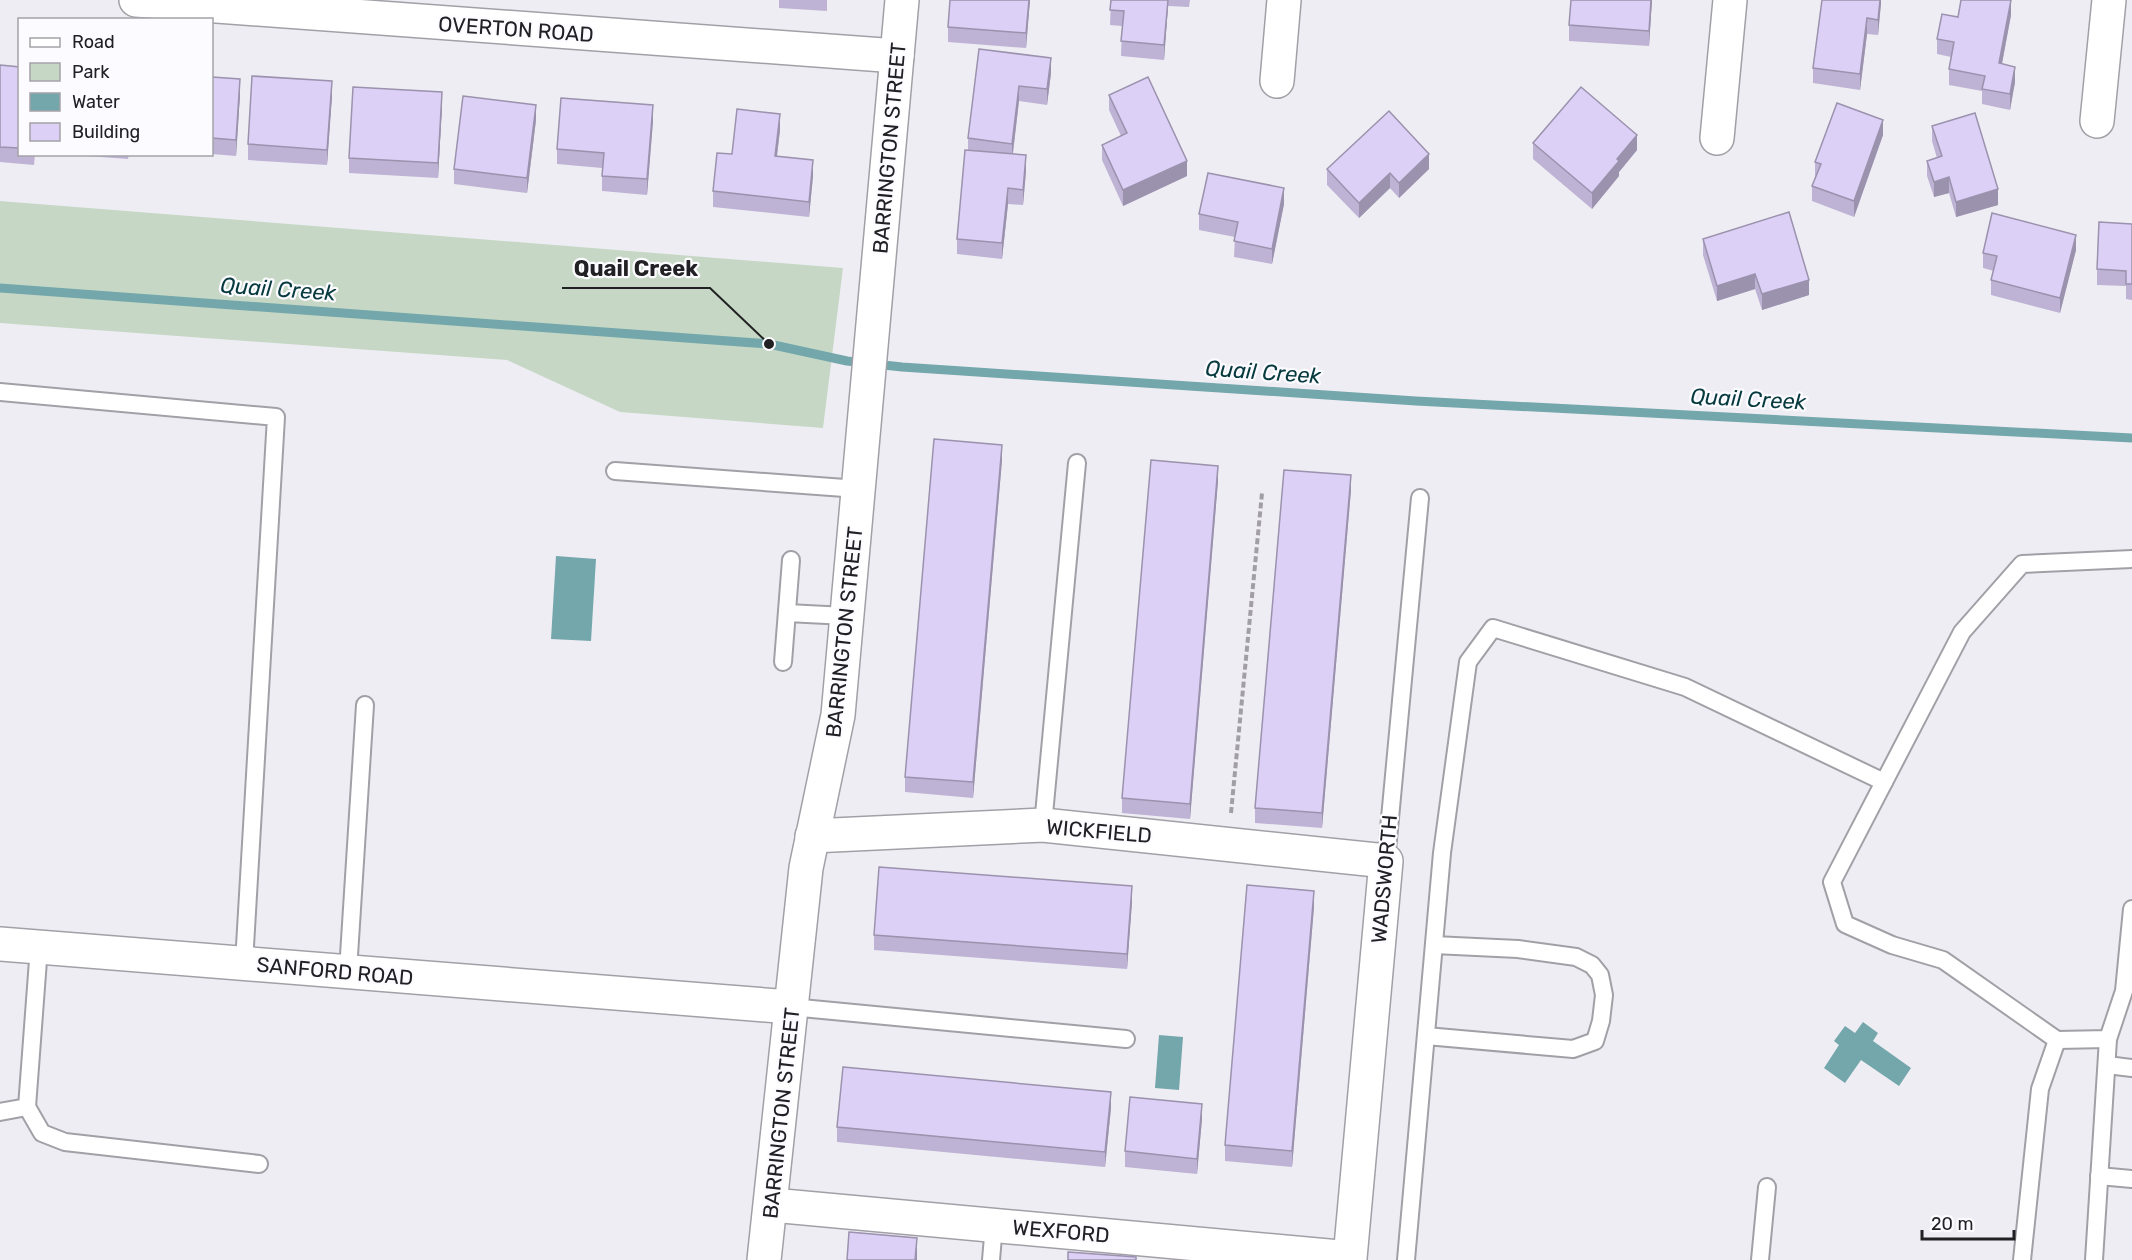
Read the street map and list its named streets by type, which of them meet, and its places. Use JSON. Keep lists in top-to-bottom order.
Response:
{
  "streets": {
    "street": [
      "OVERTON ROAD",
      "BARRINGTON STREET",
      "WICKFIELD",
      "WADSWORTH",
      "SANFORD ROAD",
      "WEXFORD"
    ]
  },
  "crossings": [
    ["OVERTON ROAD", "BARRINGTON STREET"],
    ["BARRINGTON STREET", "WICKFIELD"],
    ["BARRINGTON STREET", "SANFORD ROAD"],
    ["BARRINGTON STREET", "WEXFORD"],
    ["WICKFIELD", "WADSWORTH"],
    ["WADSWORTH", "WEXFORD"]
  ],
  "water": ["Quail Creek"],
  "places": ["Quail Creek"],
  "legend": [
    "Road",
    "Park",
    "Water",
    "Building"
  ],
  "scale_bar": "20 m"
}
